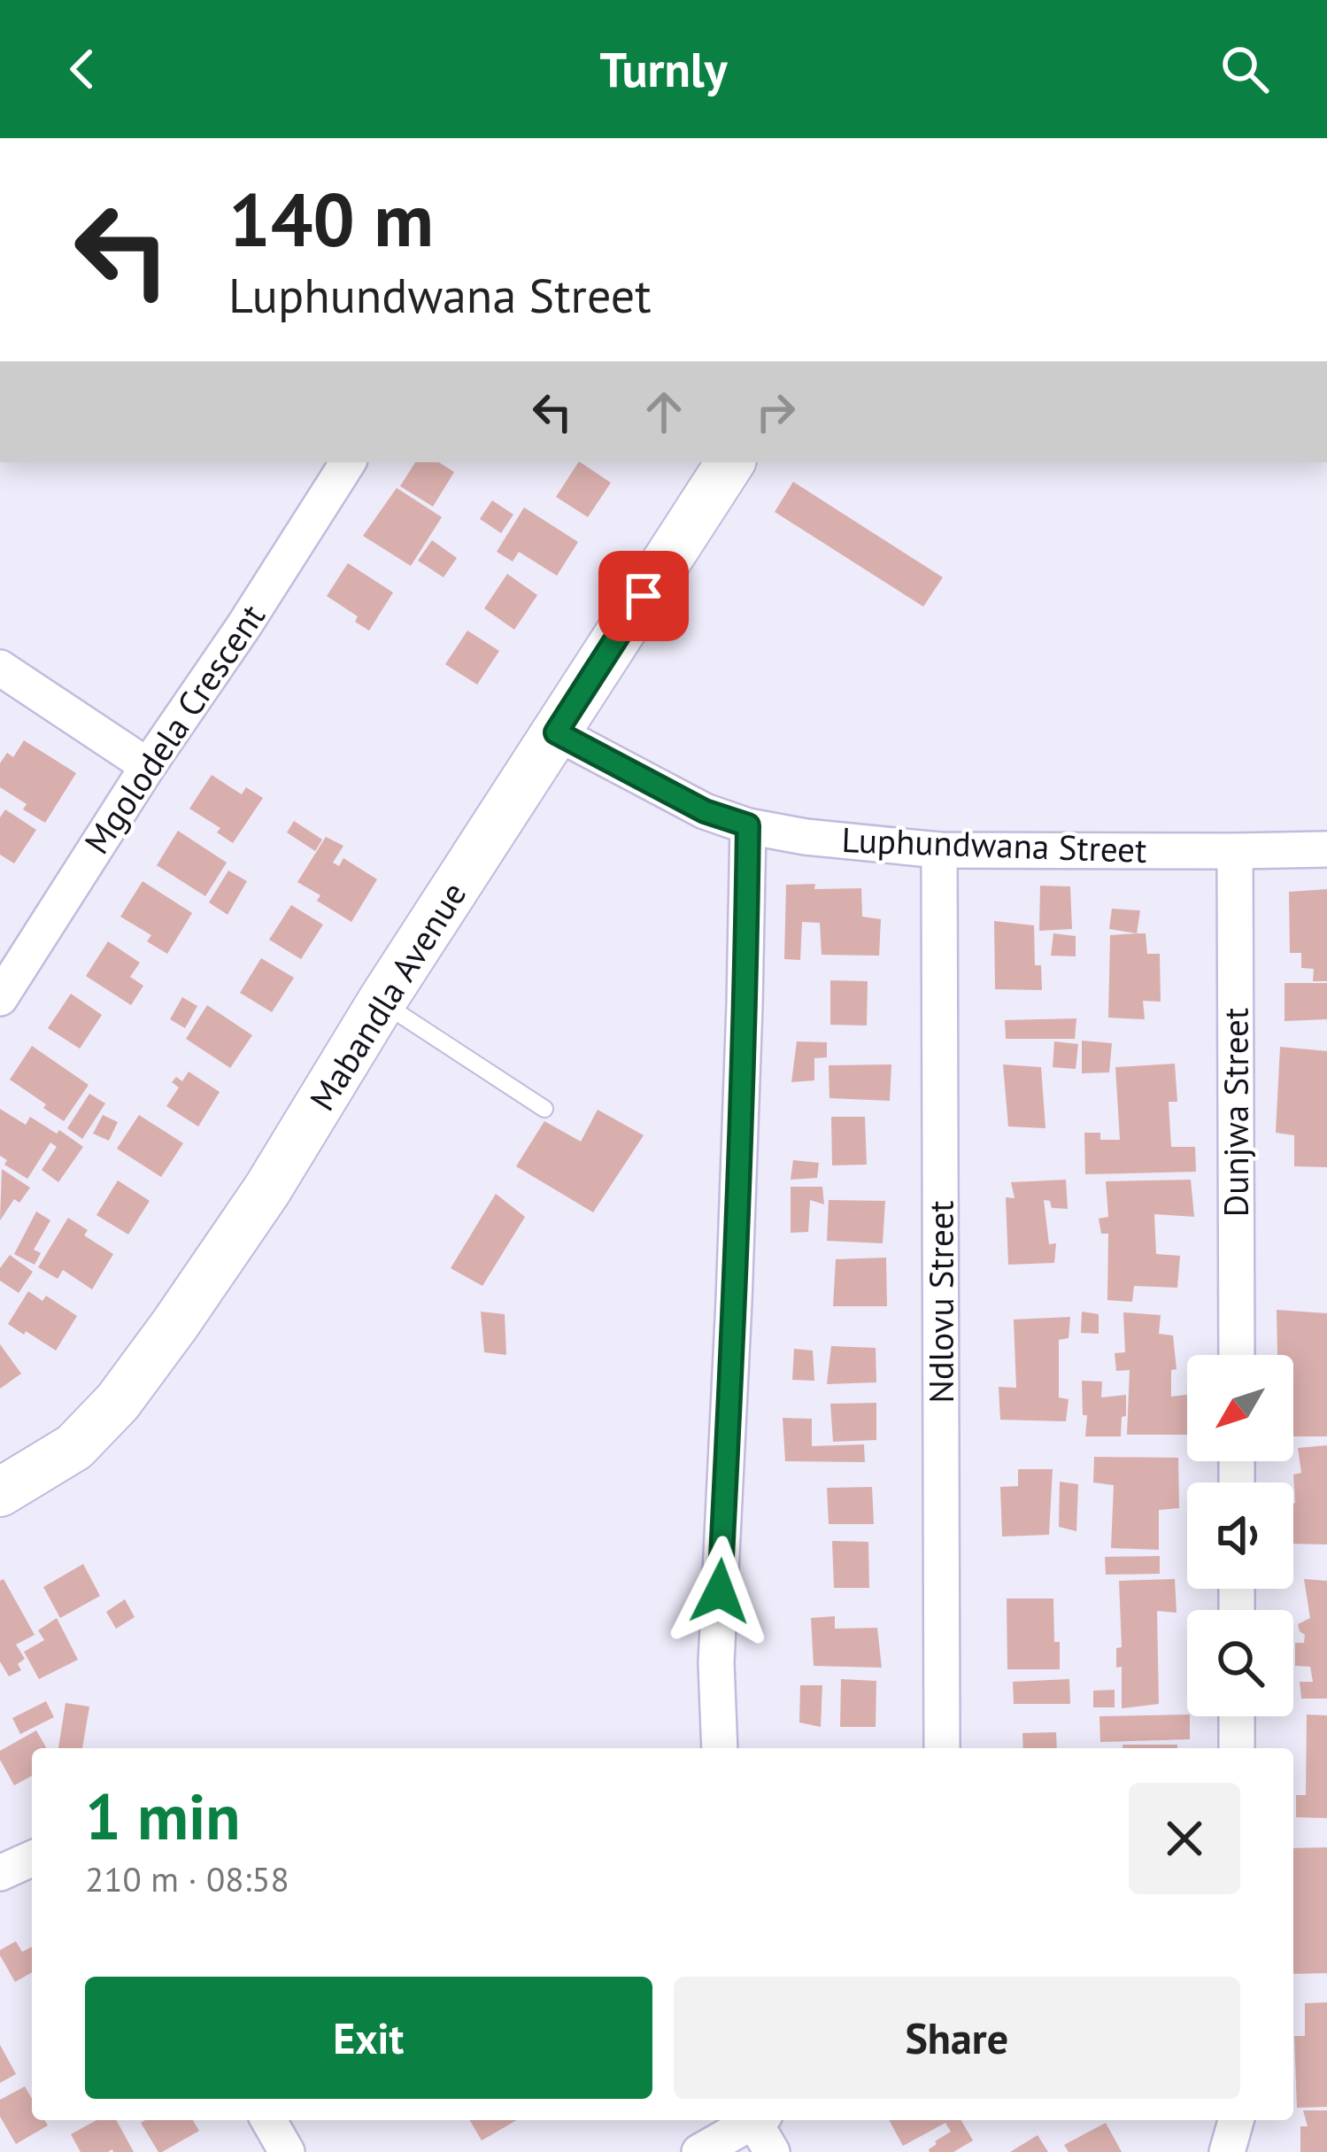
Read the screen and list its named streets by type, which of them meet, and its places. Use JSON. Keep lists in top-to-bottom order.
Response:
{
  "streets": {
    "street": [
      "Mgolodela Crescent",
      "Luphundwana Street",
      "Mabandla Avenue",
      "Dunjwa Street",
      "Ndlovu Street"
    ]
  },
  "crossings": [
    ["Luphundwana Street", "Mabandla Avenue"],
    ["Luphundwana Street", "Dunjwa Street"],
    ["Luphundwana Street", "Ndlovu Street"]
  ],
  "north": "bottom left",
  "page": {
    "header": "Turnly",
    "turn": ["140 m", "Luphundwana Street"],
    "heading": ["1 min", "210 m · 08:58"],
    "buttons": ["Exit", "Share"]
  }
}
